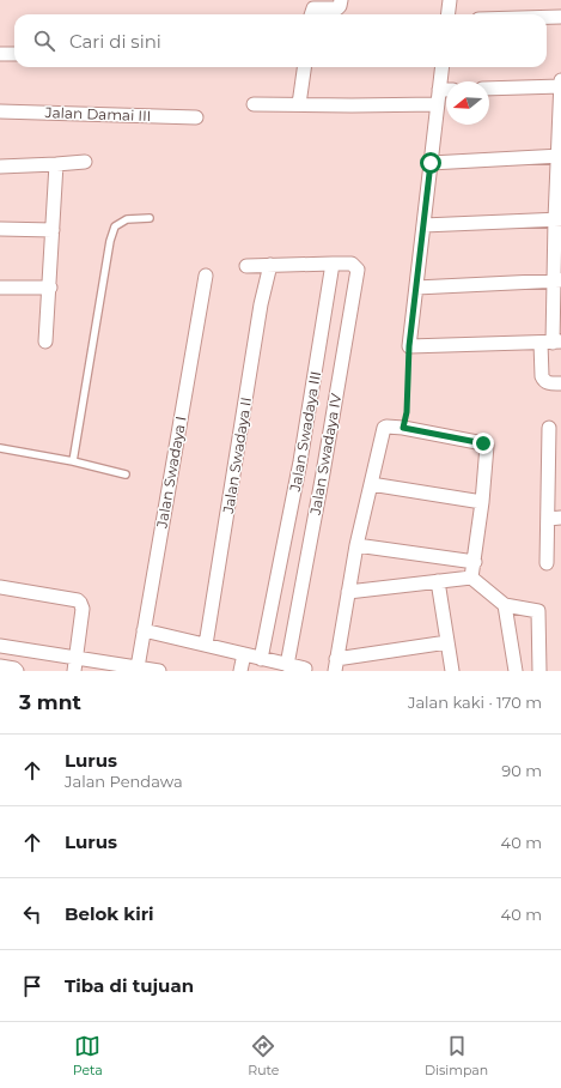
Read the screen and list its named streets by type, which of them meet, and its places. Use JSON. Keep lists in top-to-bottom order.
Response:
{
  "streets": {
    "street": [
      "Jalan Damai III",
      "Jalan Swadaya III",
      "Jalan Swadaya IV",
      "Jalan Swadaya II",
      "Jalan Swadaya I"
    ]
  },
  "crossings": [
    ["Jalan Swadaya III", "Jalan Swadaya IV"]
  ],
  "north": "left",
  "page": {
    "search": "Cari di sini",
    "heading": ["3 mnt", "Jalan kaki · 170 m"],
    "list": [
      ["Lurus", "Jalan Pendawa", "90 m"],
      ["Lurus", "40 m"],
      ["Belok kiri", "40 m"],
      "Tiba di tujuan"
    ],
    "nav": ["Peta", "Rute", "Disimpan"]
  }
}
